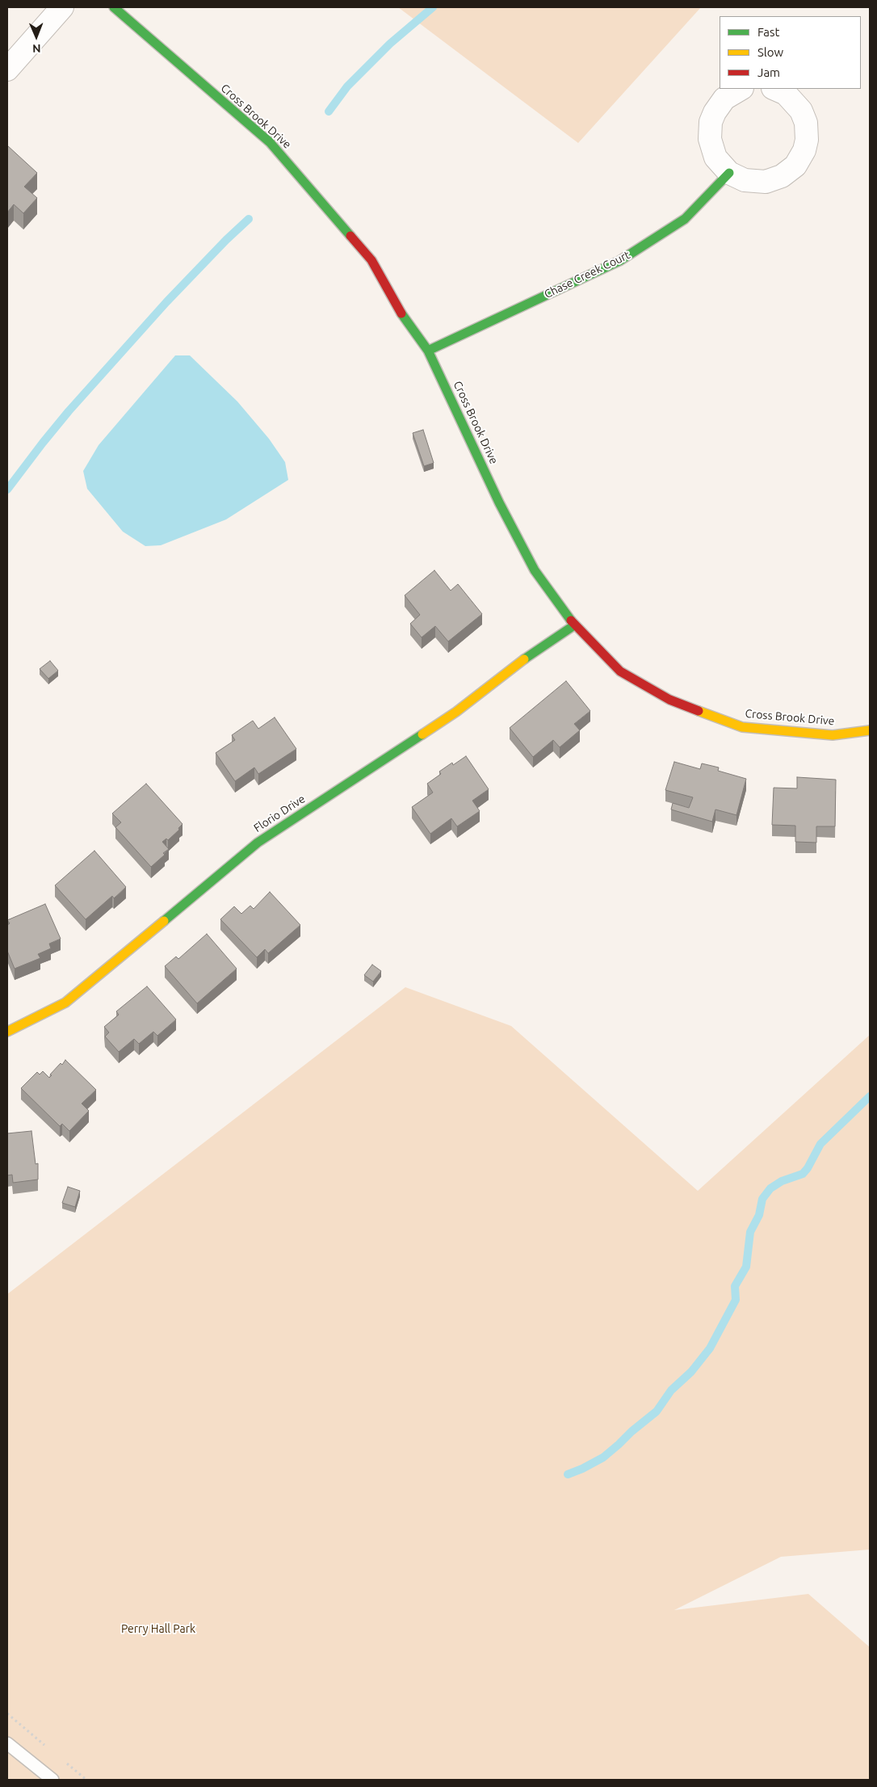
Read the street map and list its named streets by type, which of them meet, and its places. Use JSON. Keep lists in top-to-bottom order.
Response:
{
  "streets": {
    "street": ["Cross Brook Drive", "Chase Creek Court", "Florio Drive"]
  },
  "crossings": [
    ["Cross Brook Drive", "Chase Creek Court"],
    ["Cross Brook Drive", "Florio Drive"]
  ],
  "parks": ["Perry Hall Park"],
  "legend": ["Fast", "Slow", "Jam"],
  "north": "bottom"
}
